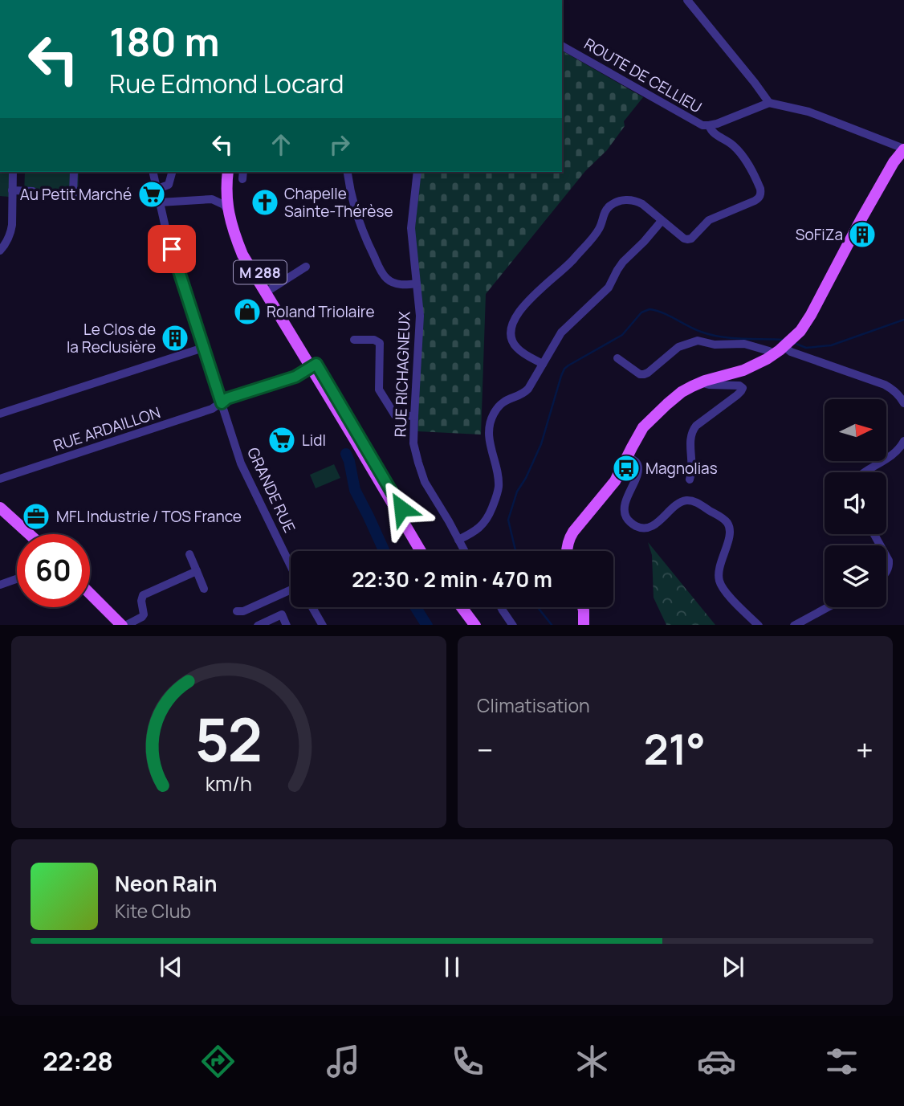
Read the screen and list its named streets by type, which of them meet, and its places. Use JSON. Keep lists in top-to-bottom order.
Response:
{
  "streets": {
    "main road": ["M 288"],
    "street": [
      "ROUTE DE CELLIEU",
      "RUE RICHAGNEUX",
      "RUE ARDAILLON",
      "GRANDE RUE"
    ]
  },
  "crossings": [
    ["M 288", "RUE ARDAILLON"],
    ["RUE ARDAILLON", "GRANDE RUE"]
  ],
  "places": {
    "supermarket": ["Au Petit Marché", "Lidl"],
    "church": ["Chapelle Sainte-Thérèse"],
    "building": ["SoFiZa", "Le Clos de la Reclusière"],
    "shop": ["Roland Triolaire"],
    "bus stop": ["Magnolias"],
    "office": ["MFL Industrie / TOS France"]
  },
  "north": "right",
  "page": {
    "turn": ["180 m", "Rue Edmond Locard"],
    "limit": "60",
    "trip": "22:30 · 2 min · 470 m",
    "tile": "Climatisation",
    "heat": ["−", "21°", "+"],
    "song": ["Neon Rain", "Kite Club"],
    "tabs": "22:28",
    "gauge": ["52", "km/h"]
  }
}
